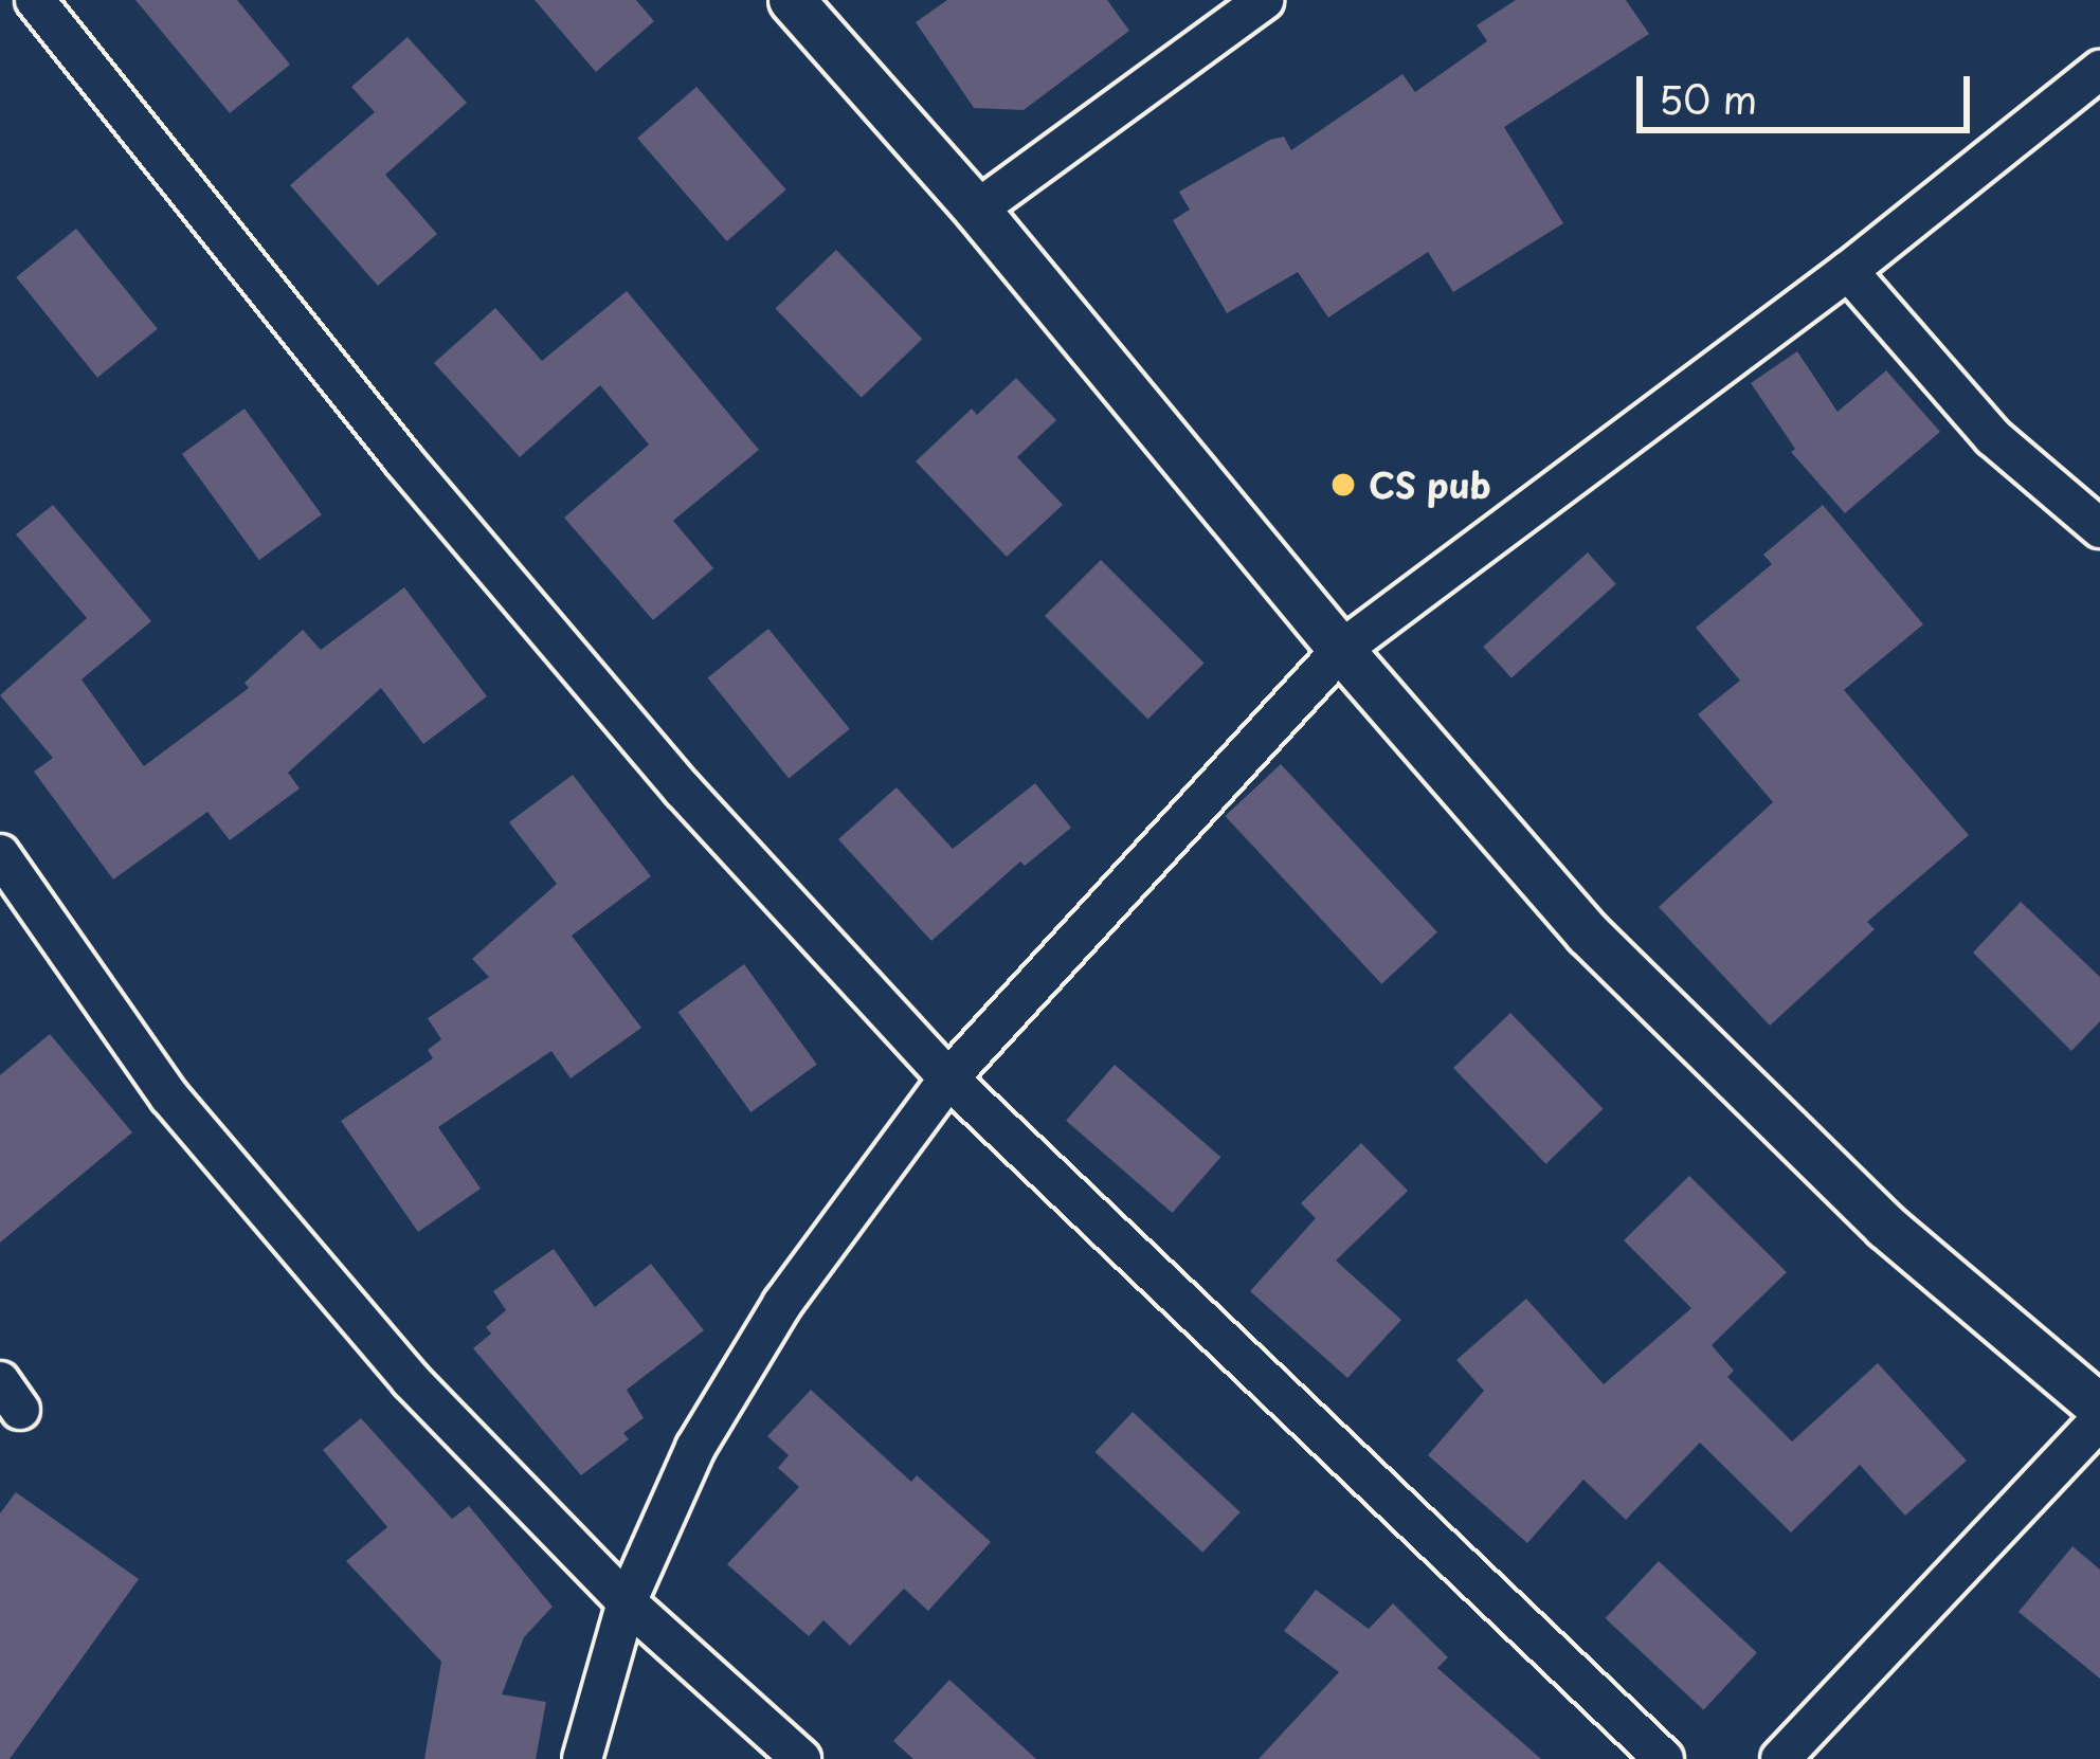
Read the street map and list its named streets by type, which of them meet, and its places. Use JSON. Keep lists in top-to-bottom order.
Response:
{
  "places": ["CS pub"],
  "scale_bar": "50 m"
}
